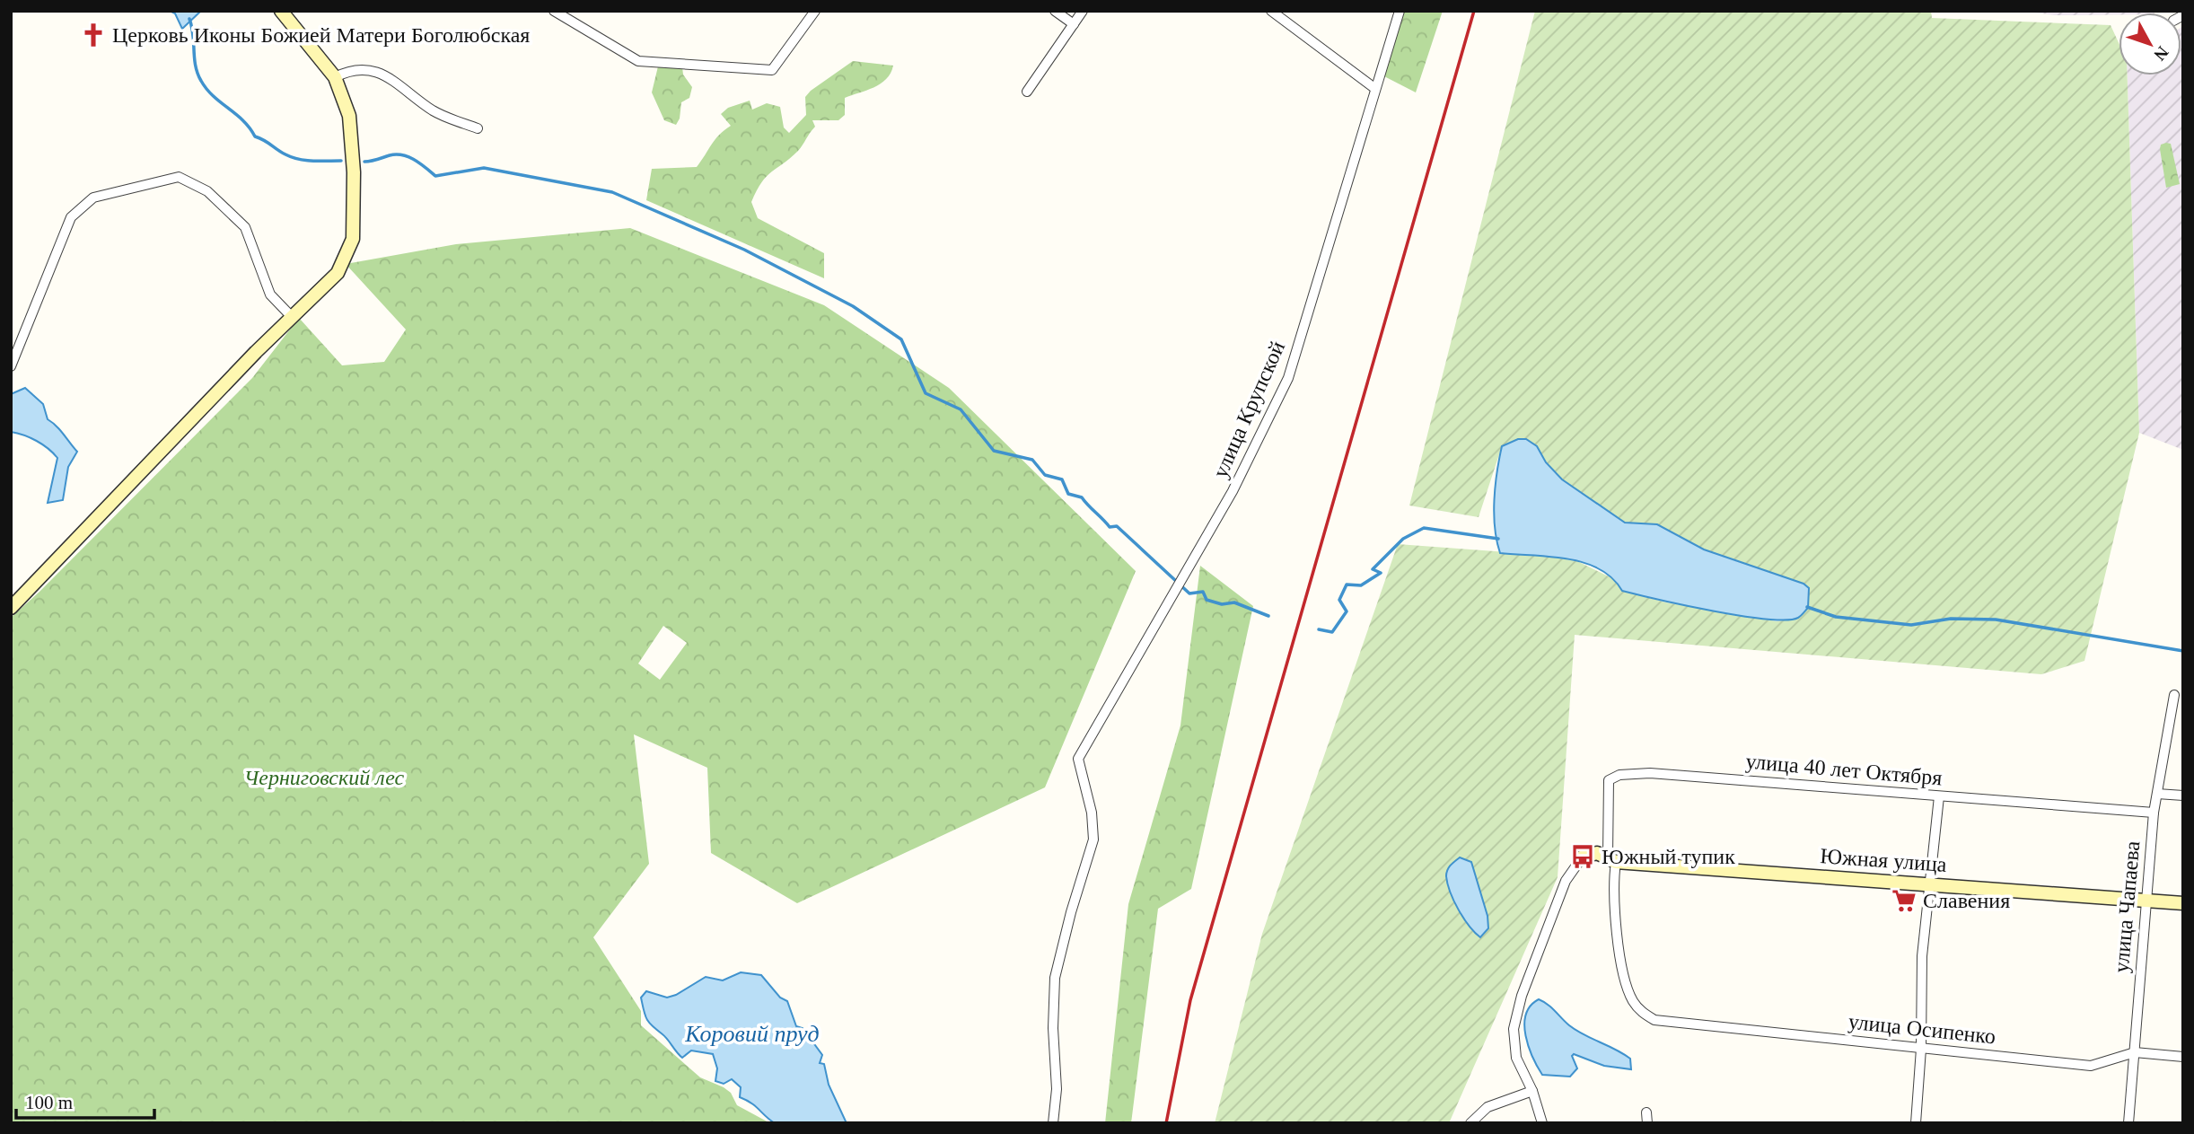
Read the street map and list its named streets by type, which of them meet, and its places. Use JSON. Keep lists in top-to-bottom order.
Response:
{
  "streets": {
    "street": [
      "улица Крупской",
      "улица 40 лет Октября",
      "Южная улица",
      "улица Чапаева",
      "улица Осипенко"
    ]
  },
  "crossings": [
    ["улица 40 лет Октября", "Южная улица"],
    ["улица 40 лет Октября", "улица Чапаева"],
    ["улица 40 лет Октября", "улица Осипенко"],
    ["Южная улица", "улица Чапаева"],
    ["Южная улица", "улица Осипенко"],
    ["улица Чапаева", "улица Осипенко"]
  ],
  "water": ["Коровий пруд"],
  "parks": ["Черниговский лес"],
  "places": {
    "church": ["Церковь Иконы Божией Матери Боголюбская"],
    "bus stop": ["Южный тупик"],
    "supermarket": ["Славения"]
  },
  "scale_bar": "100 m",
  "north": "bottom right"
}
